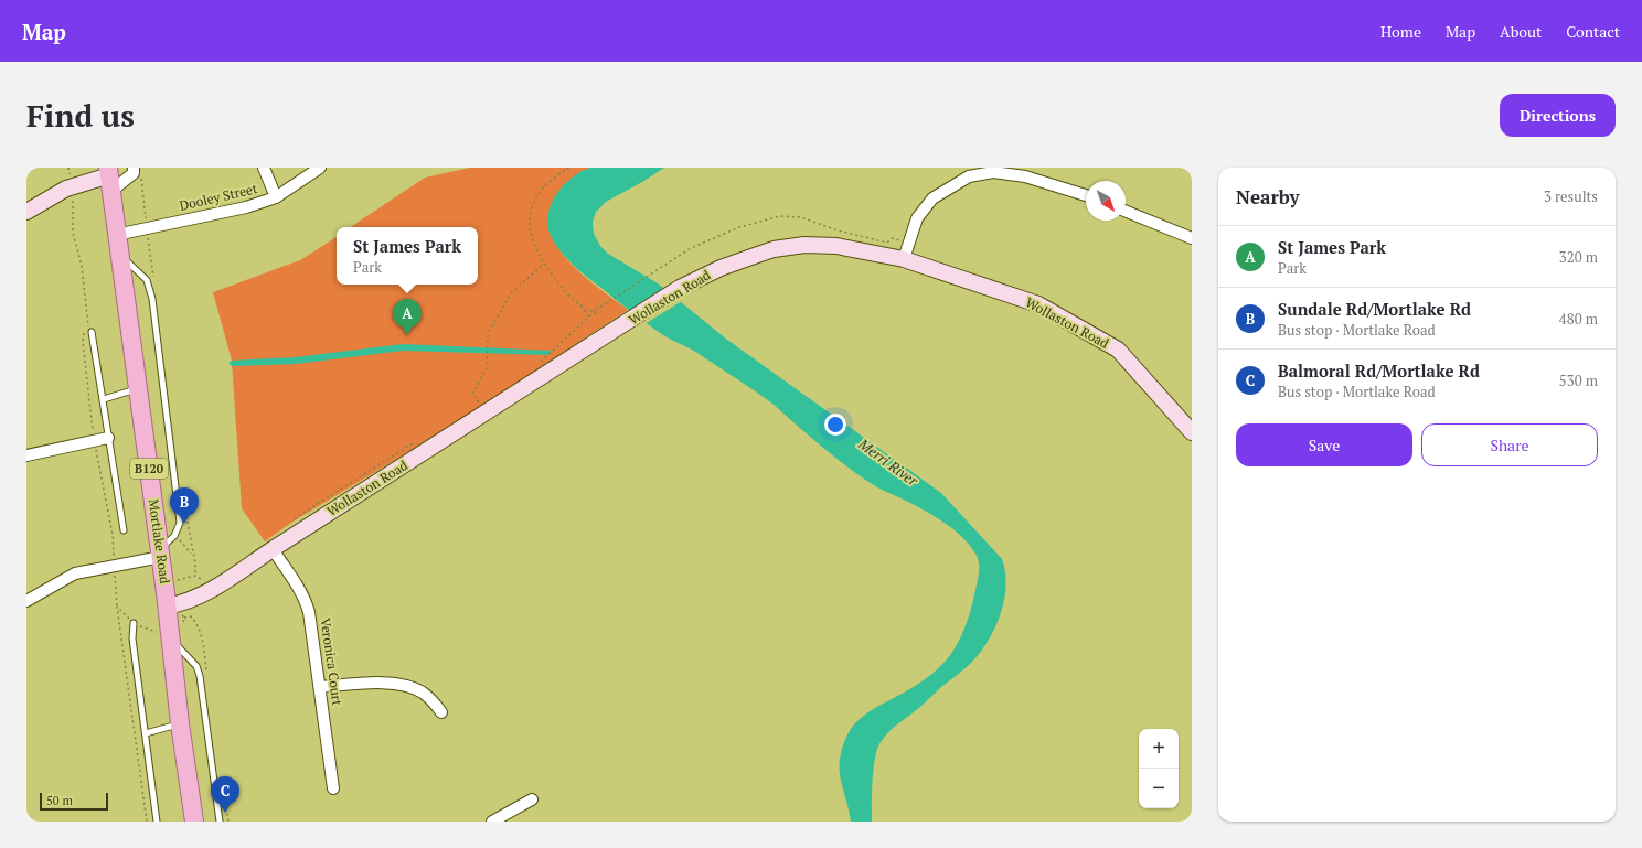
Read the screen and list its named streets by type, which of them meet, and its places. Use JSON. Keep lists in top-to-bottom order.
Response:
{
  "streets": {
    "main road": ["B120", "Mortlake Road"],
    "street": ["Dooley Street", "Wollaston Road", "Veronica Court"]
  },
  "crossings": [
    ["Dooley Street", "Mortlake Road"],
    ["Wollaston Road", "Mortlake Road"],
    ["Wollaston Road", "Veronica Court"]
  ],
  "water": ["Merri River"],
  "scale_bar": "50 m",
  "north": "bottom right",
  "page": {
    "header": "Map",
    "nav": [
      "Home",
      "Map",
      "About",
      "Contact"
    ],
    "buttons": [
      "Directions",
      ["Save", "Share"]
    ],
    "title": "Find us",
    "heading": ["Nearby", "3 results"],
    "list": [
      {
        "mark": "A",
        "name": "St James Park",
        "note": "Park",
        "value": "320 m"
      },
      {
        "mark": "B",
        "name": "Sundale Rd/Mortlake Rd",
        "note": "Bus stop · Mortlake Road",
        "value": "480 m"
      },
      {
        "mark": "C",
        "name": "Balmoral Rd/Mortlake Rd",
        "note": "Bus stop · Mortlake Road",
        "value": "530 m"
      }
    ],
    "popup": ["St James Park", "Park"],
    "pins": ["A", "B", "C"],
    "map_buttons": ["+", "−"],
    "scale": "50 m"
  }
}
